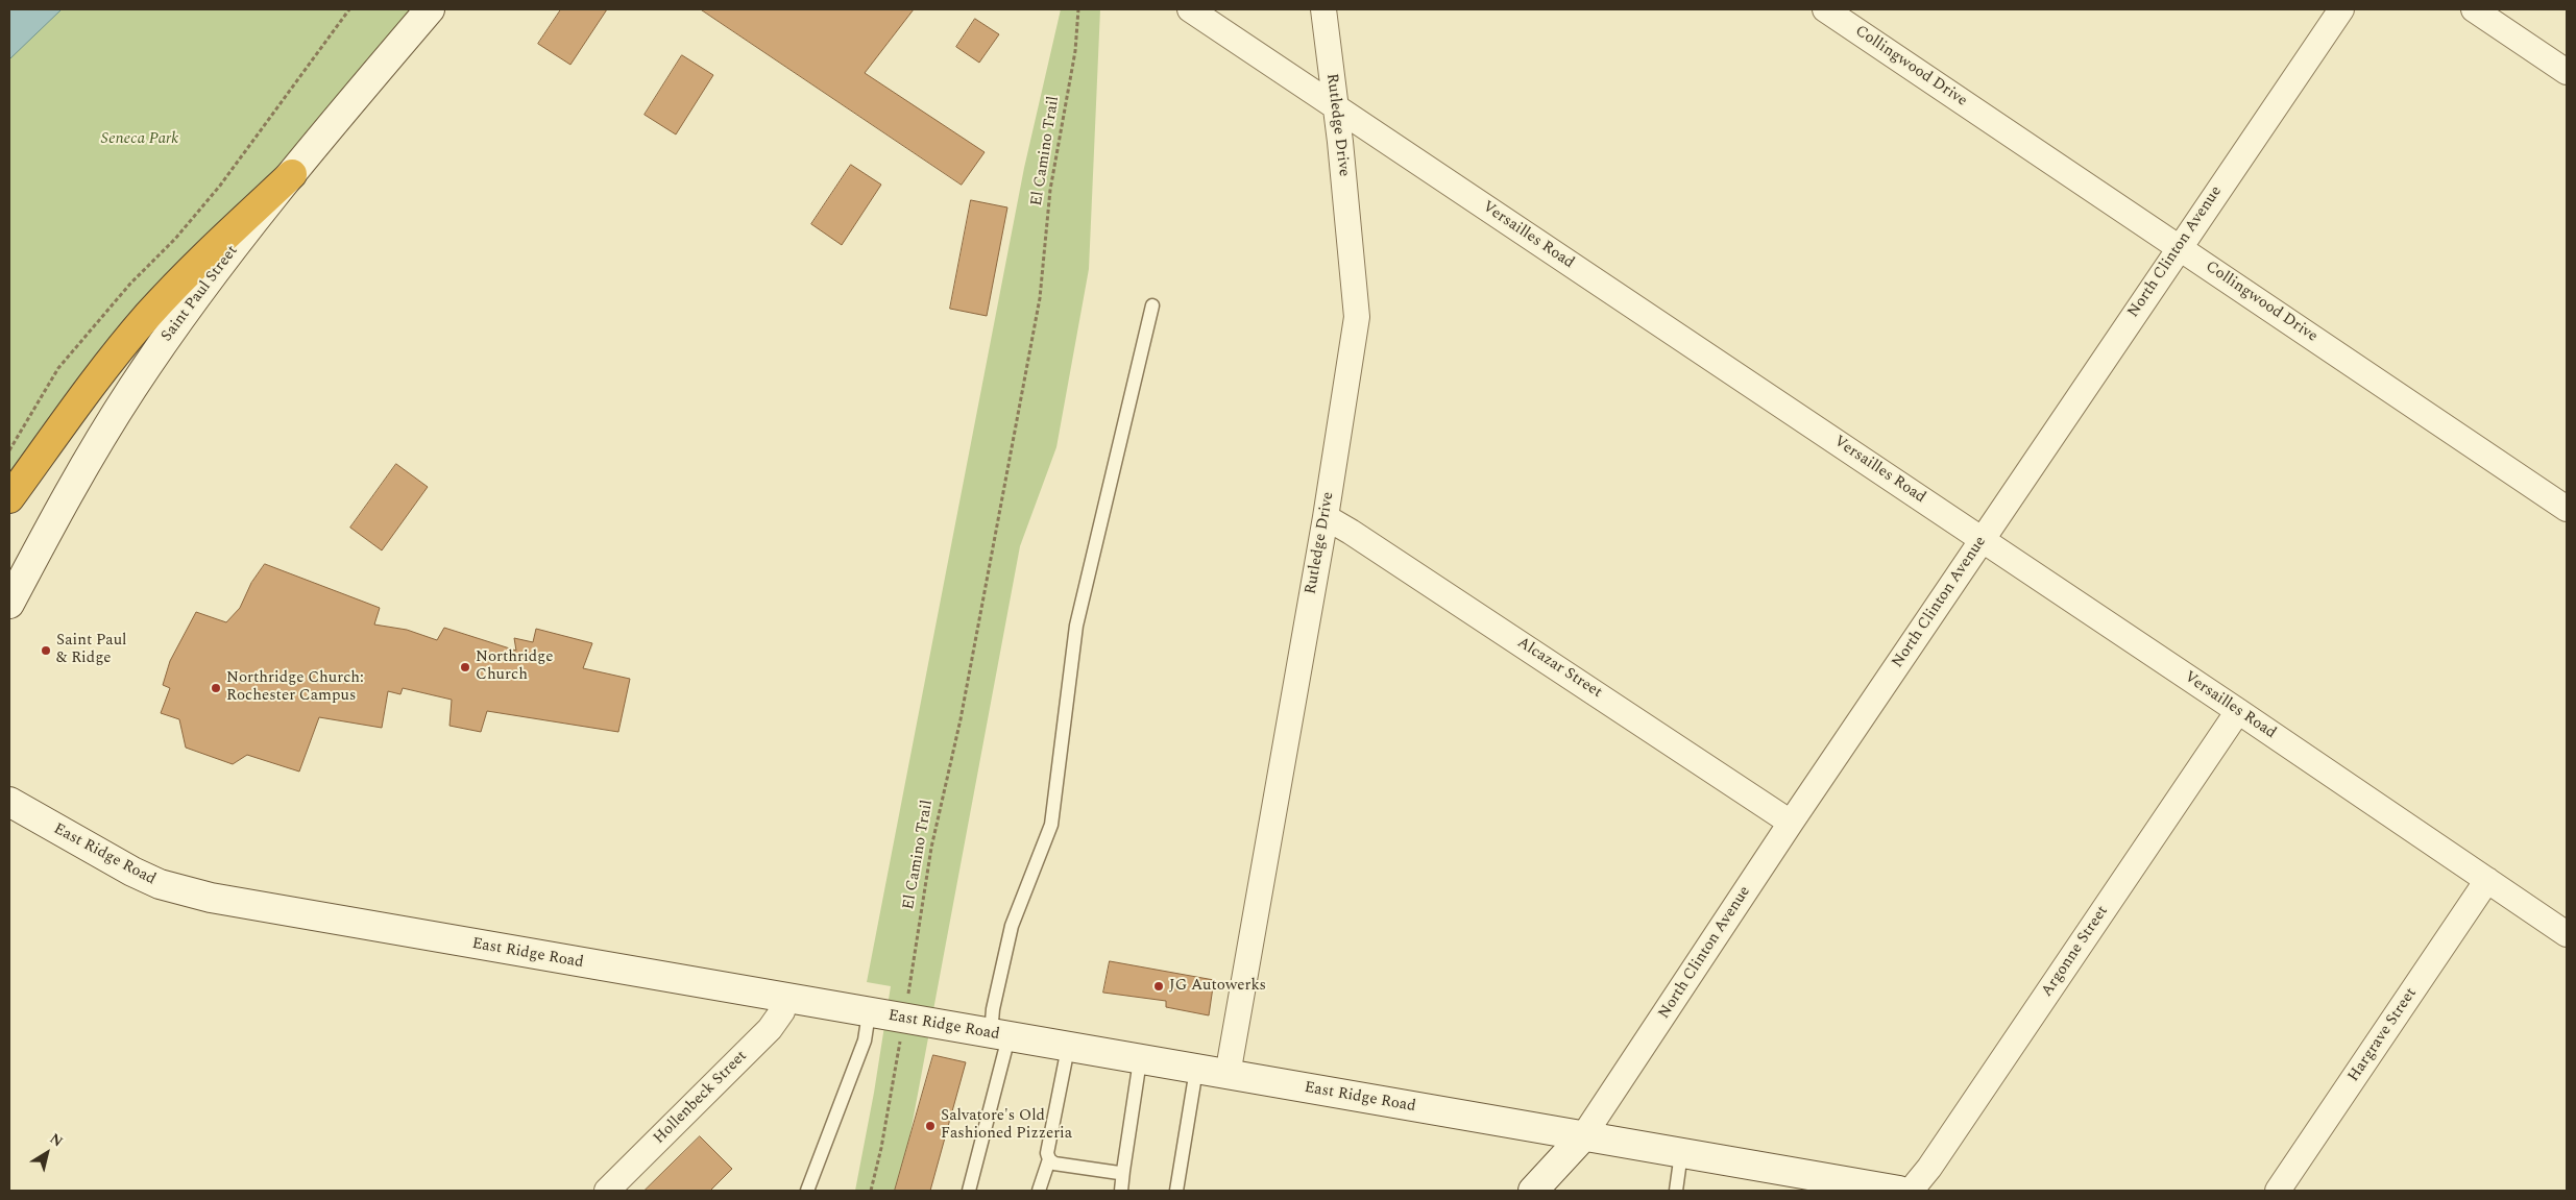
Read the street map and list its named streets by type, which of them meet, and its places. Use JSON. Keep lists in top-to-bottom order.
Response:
{
  "streets": {
    "main road": ["North Clinton Avenue", "Saint Paul Street", "East Ridge Road"],
    "street": [
      "Collingwood Drive",
      "Rutledge Drive",
      "Versailles Road",
      "Alcazar Street",
      "Argonne Street",
      "Hargrave Street",
      "Hollenbeck Street"
    ],
    "path": ["El Camino Trail"]
  },
  "crossings": [
    ["Collingwood Drive", "North Clinton Avenue"],
    ["Rutledge Drive", "Versailles Road"],
    ["Rutledge Drive", "Alcazar Street"],
    ["Rutledge Drive", "East Ridge Road"],
    ["Versailles Road", "North Clinton Avenue"],
    ["Versailles Road", "Argonne Street"],
    ["Versailles Road", "Hargrave Street"],
    ["North Clinton Avenue", "Alcazar Street"],
    ["North Clinton Avenue", "East Ridge Road"],
    ["East Ridge Road", "Hollenbeck Street"]
  ],
  "parks": ["Seneca Park"],
  "places": [
    "Saint Paul & Ridge",
    "Northridge Church",
    "Northridge Church: Rochester Campus",
    "JG Autowerks",
    "Salvatore's Old Fashioned Pizzeria"
  ],
  "north": "top right"
}
